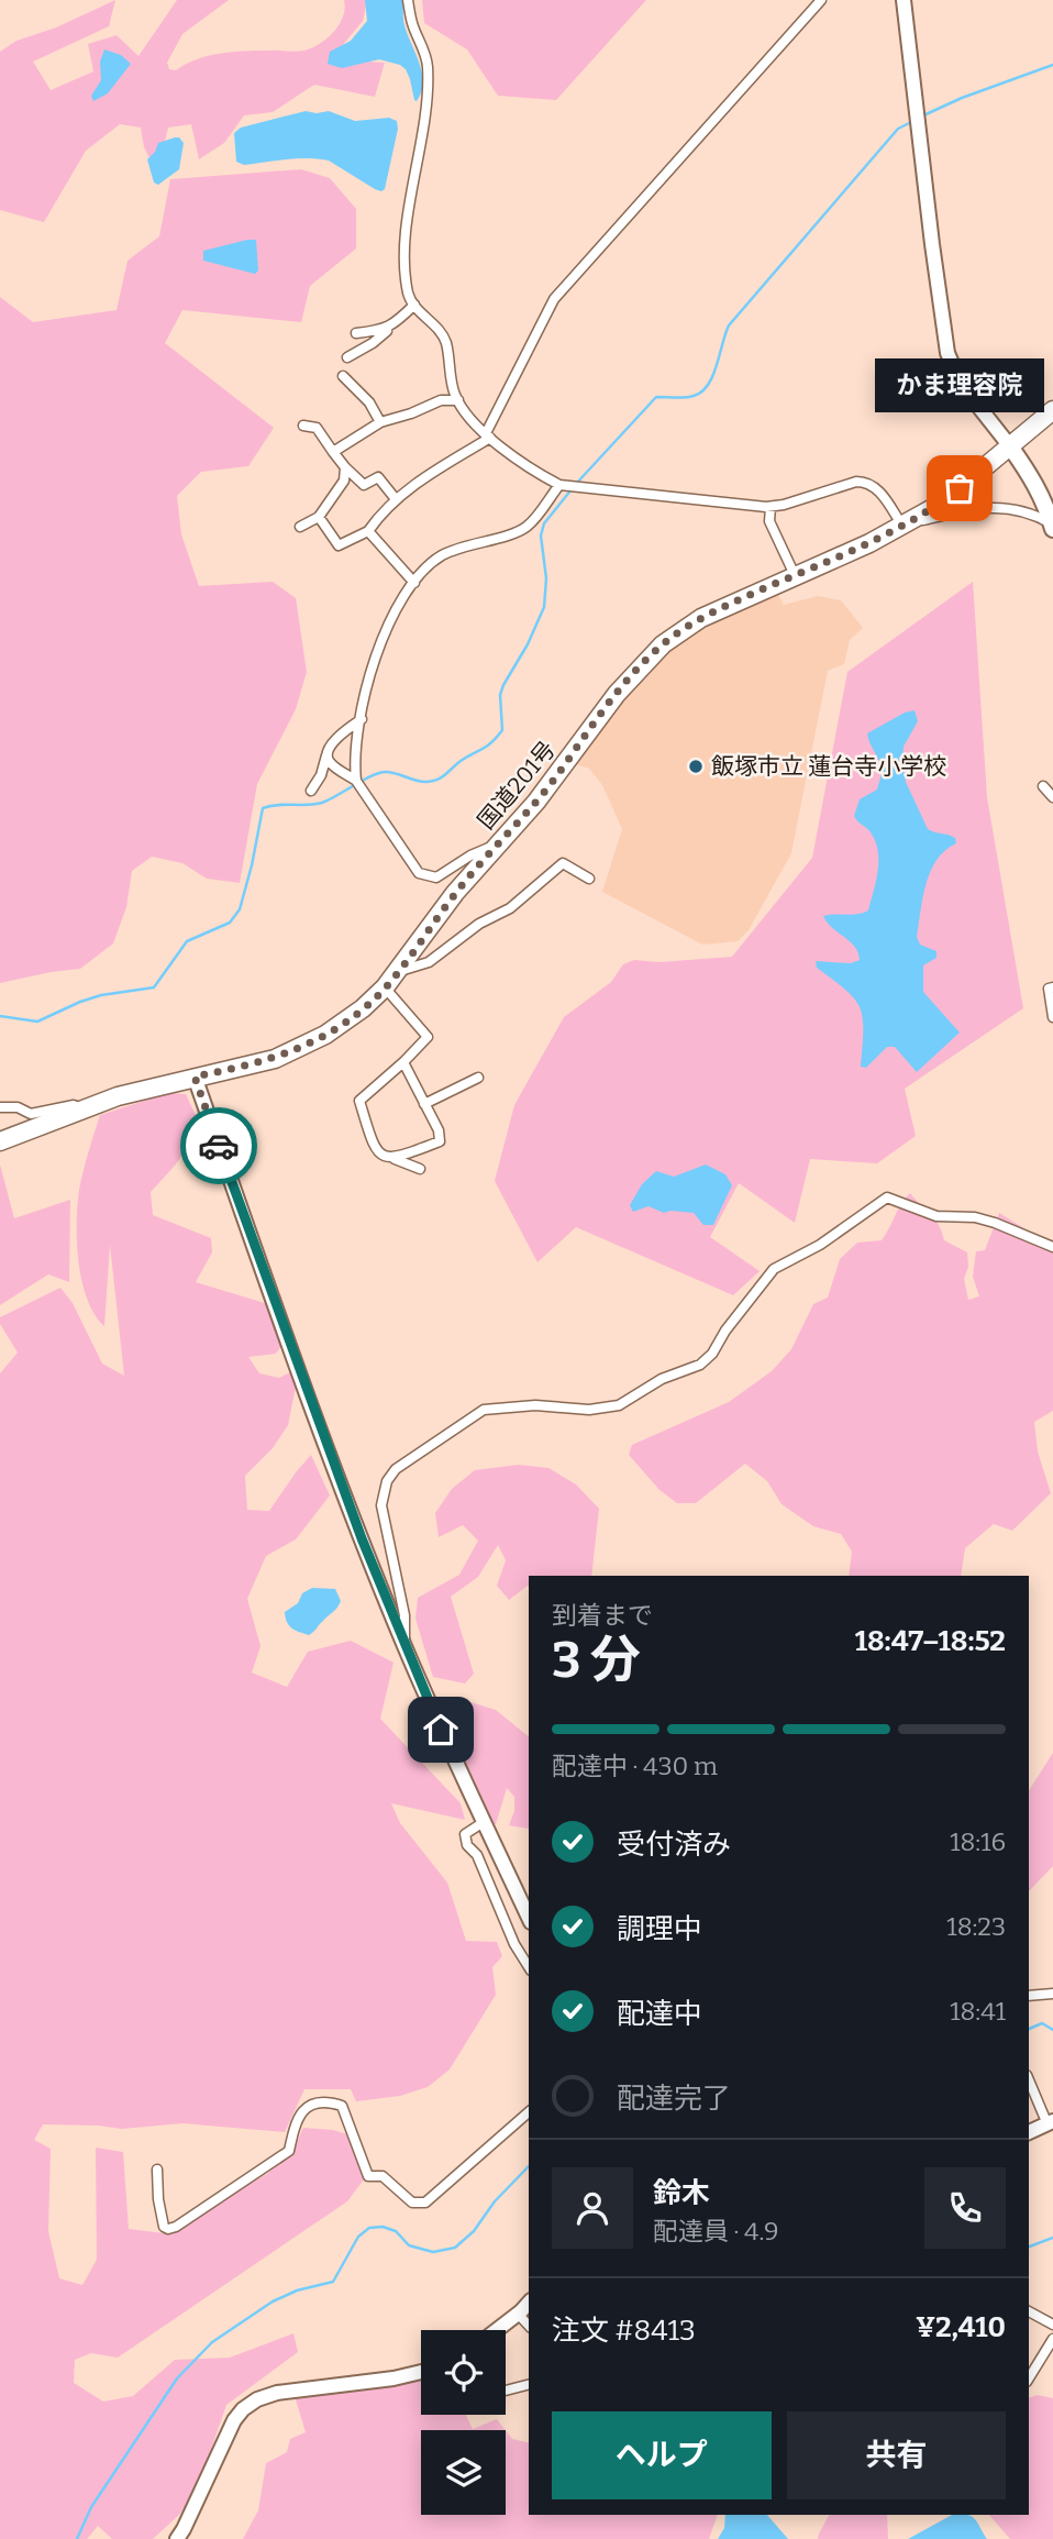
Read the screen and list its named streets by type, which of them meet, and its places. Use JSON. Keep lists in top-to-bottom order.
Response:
{
  "streets": {
    "highway": ["国道201号"]
  },
  "places": ["かま理容院", "飯塚市立 蓮台寺小学校"],
  "page": {
    "bubble": "かま理容院",
    "heading": ["3 分", "到着まで", "18:47–18:52"],
    "panel": [
      "鈴木",
      "配達員 · 4.9",
      "注文 #8413",
      "¥2,410"
    ],
    "bar": "配達中 · 430 m",
    "list": [
      ["受付済み", "18:16"],
      ["調理中", "18:23"],
      ["配達中", "18:41"],
      "配達完了"
    ],
    "buttons": ["ヘルプ", "共有"]
  }
}
